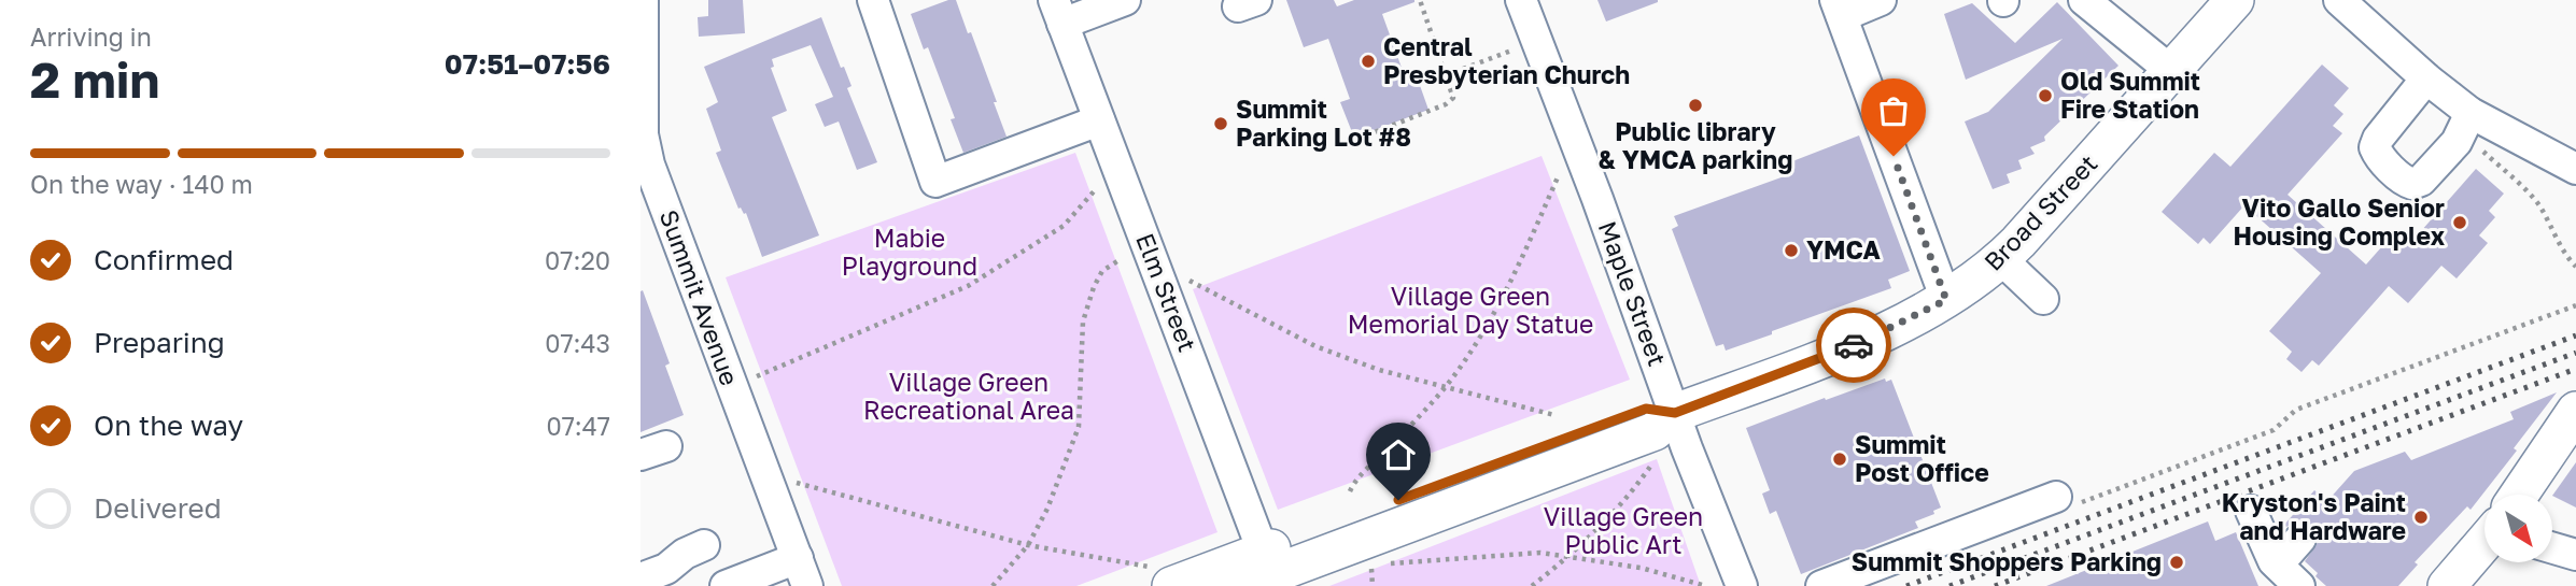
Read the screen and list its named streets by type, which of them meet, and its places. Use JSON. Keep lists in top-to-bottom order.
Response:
{
  "streets": {
    "main road": ["Broad Street"],
    "street": ["Elm Street", "Maple Street", "Summit Avenue"]
  },
  "crossings": [
    ["Broad Street", "Elm Street"],
    ["Broad Street", "Maple Street"]
  ],
  "parks": [
    "Mabie Playground",
    "Village Green Memorial Day Statue",
    "Village Green Recreational Area",
    "Village Green Public Art"
  ],
  "places": [
    "Central Presbyterian Church",
    "Old Summit Fire Station",
    "Public library & YMCA parking",
    "Summit Parking Lot #8",
    "Vito Gallo Senior Housing Complex",
    "YMCA",
    "Summit Post Office",
    "Kryston's Paint and Hardware",
    "Summit Shoppers Parking"
  ],
  "north": "bottom right",
  "page": {
    "heading": ["2 min", "Arriving in", "07:51–07:56"],
    "bar": "On the way · 140 m",
    "list": [
      ["Confirmed", "07:20"],
      ["Preparing", "07:43"],
      ["On the way", "07:47"],
      "Delivered"
    ]
  }
}
